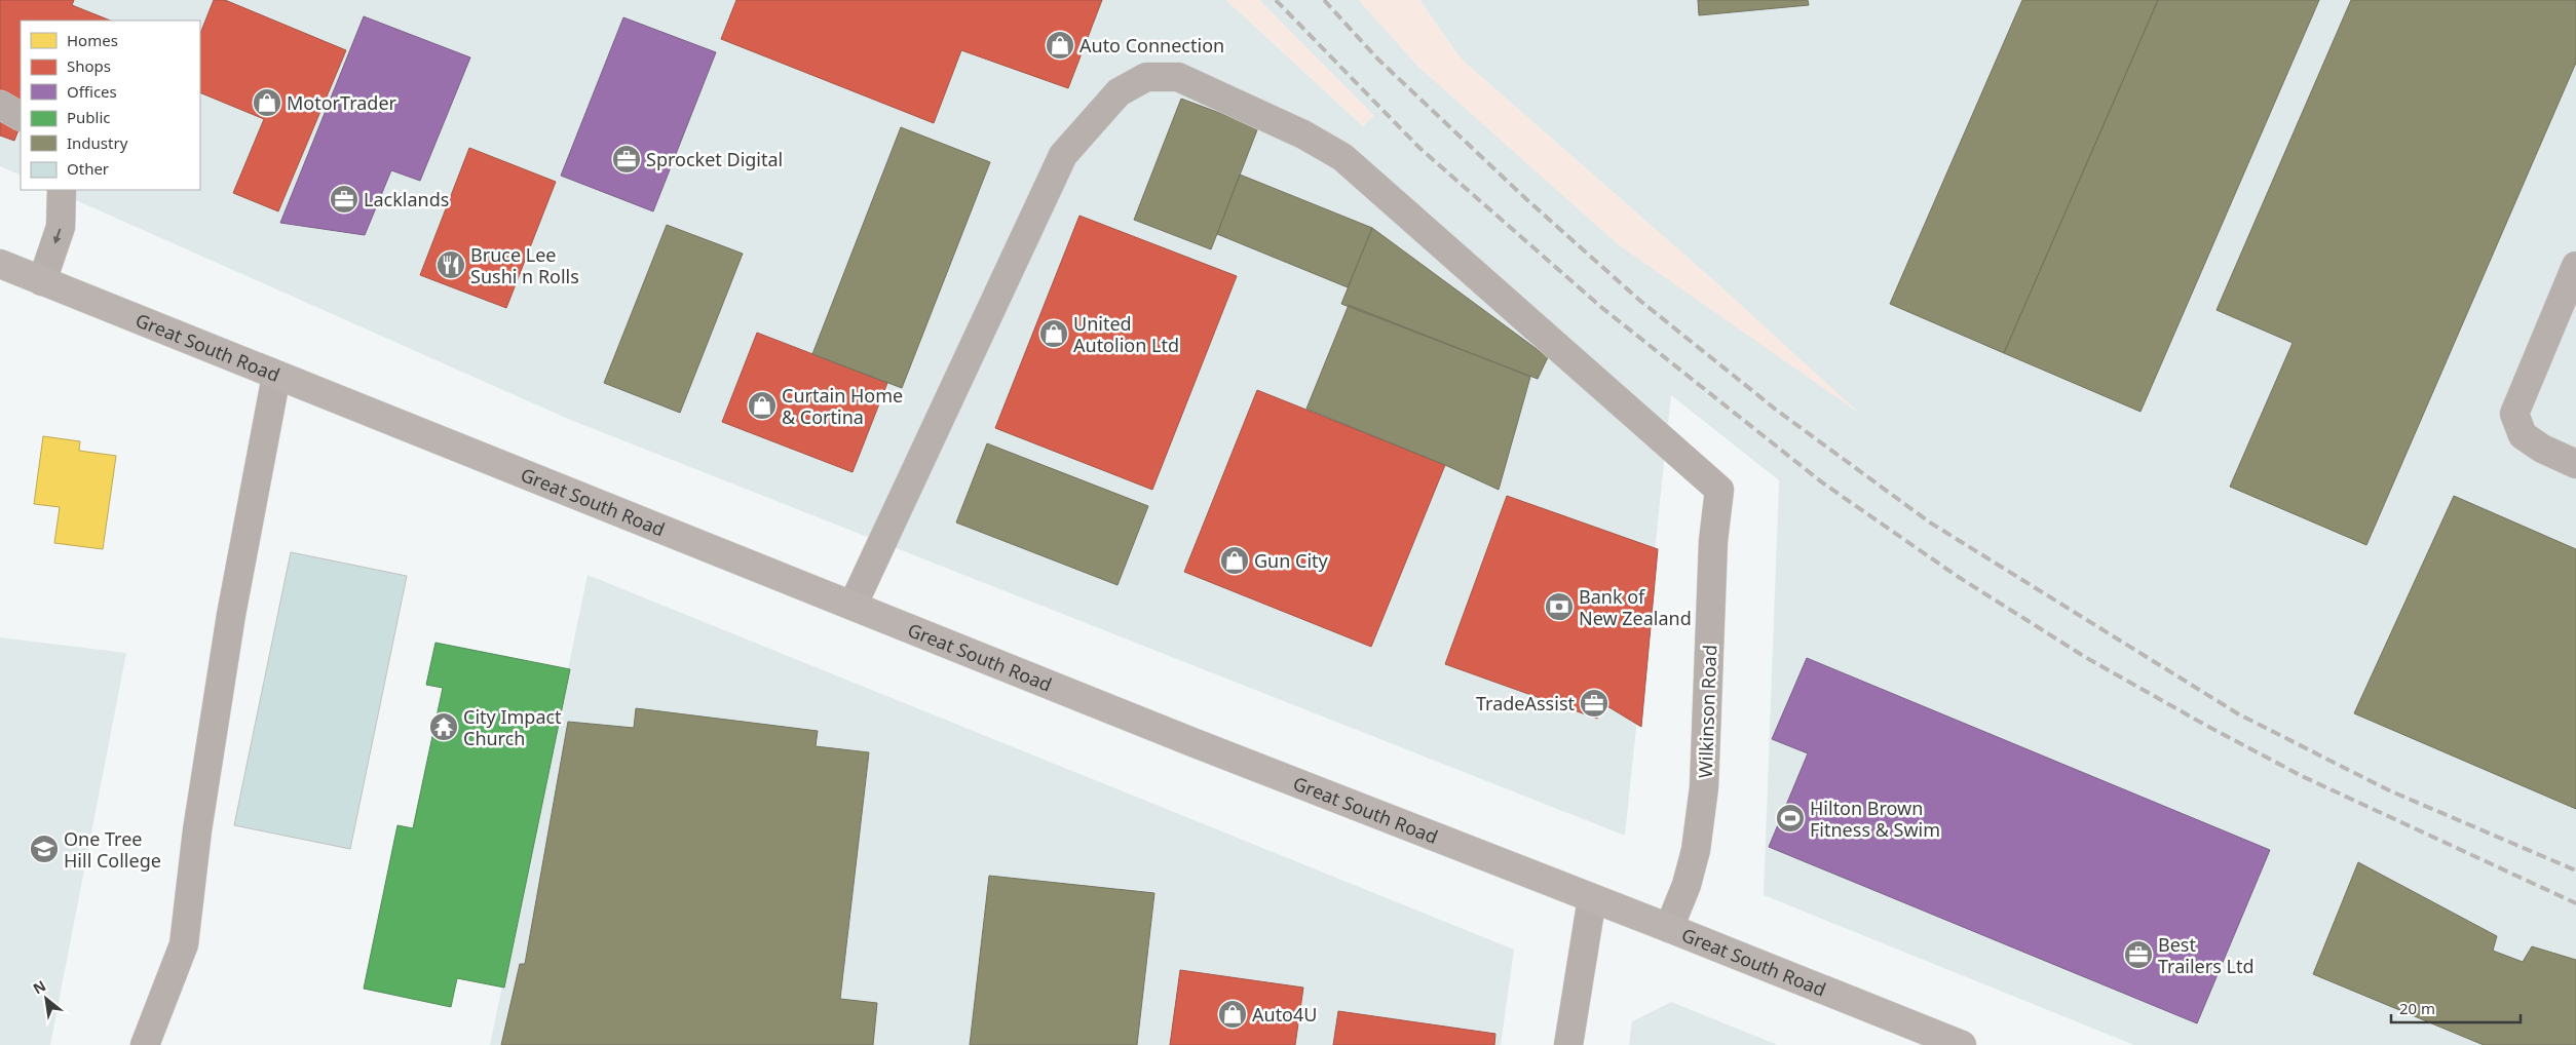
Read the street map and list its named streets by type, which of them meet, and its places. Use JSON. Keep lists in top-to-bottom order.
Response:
{
  "streets": {
    "main road": ["Great South Road"],
    "street": ["Wilkinson Road"]
  },
  "crossings": [
    ["Great South Road", "Wilkinson Road"]
  ],
  "places": {
    "shop": [
      "Auto Connection",
      "MotorTrader",
      "United Autolion Ltd",
      "Curtain Home & Cortina",
      "Gun City",
      "Auto4U"
    ],
    "office": [
      "Sprocket Digital",
      "Lacklands",
      "TradeAssist",
      "Best Trailers Ltd"
    ],
    "restaurant": ["Bruce Lee Sushi n Rolls"],
    "bank": ["Bank of New Zealand"],
    "temple": ["City Impact Church"],
    "sports": ["Hilton Brown Fitness & Swim"],
    "school or university": ["One Tree Hill College"]
  },
  "legend": [
    "Homes",
    "Shops",
    "Offices",
    "Public",
    "Industry",
    "Other"
  ],
  "scale_bar": "20 m",
  "north": "top left"
}
